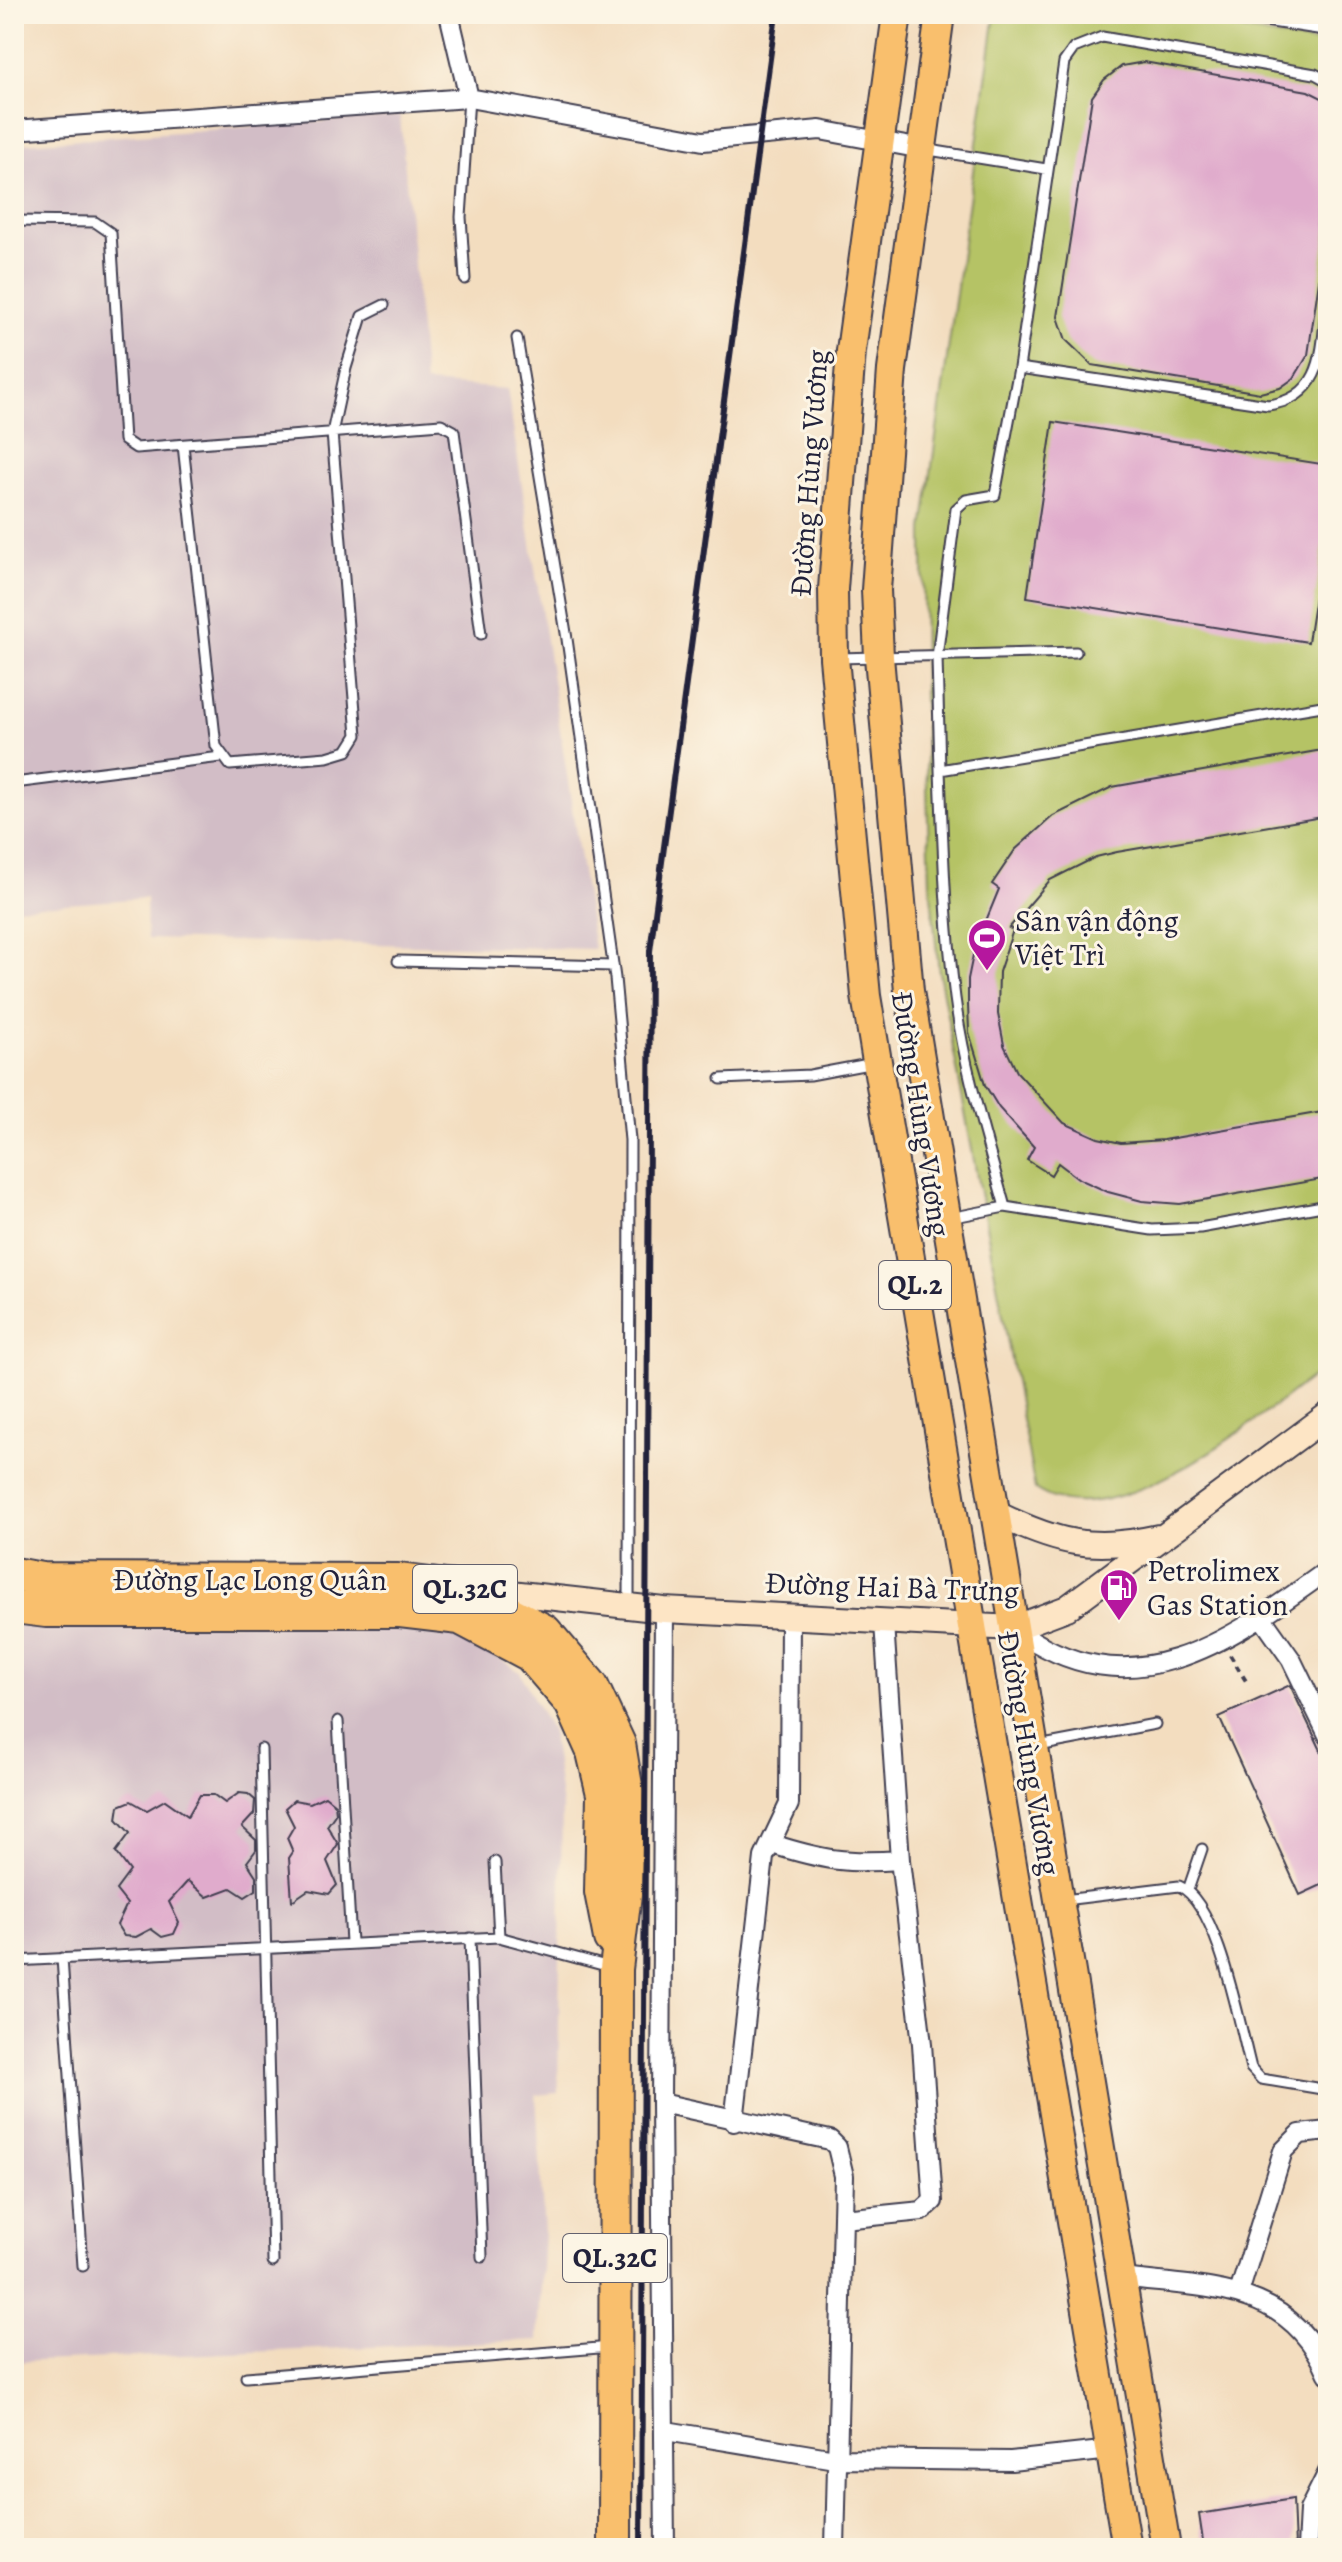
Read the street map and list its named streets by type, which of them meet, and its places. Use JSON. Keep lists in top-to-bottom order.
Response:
{
  "streets": {
    "highway": ["Đường Lạc Long Quân", "QL.32C"],
    "main road": ["Đường Hùng Vương", "QL.2"],
    "street": ["Đường Hai Bà Trưng"]
  },
  "crossings": [
    ["Đường Hùng Vương", "Đường Hai Bà Trưng"],
    ["Đường Lạc Long Quân", "Đường Hai Bà Trưng"]
  ],
  "places": {
    "sports": ["Sân vận động Việt Trì"],
    "fuel station": ["Petrolimex Gas Station"]
  }
}
